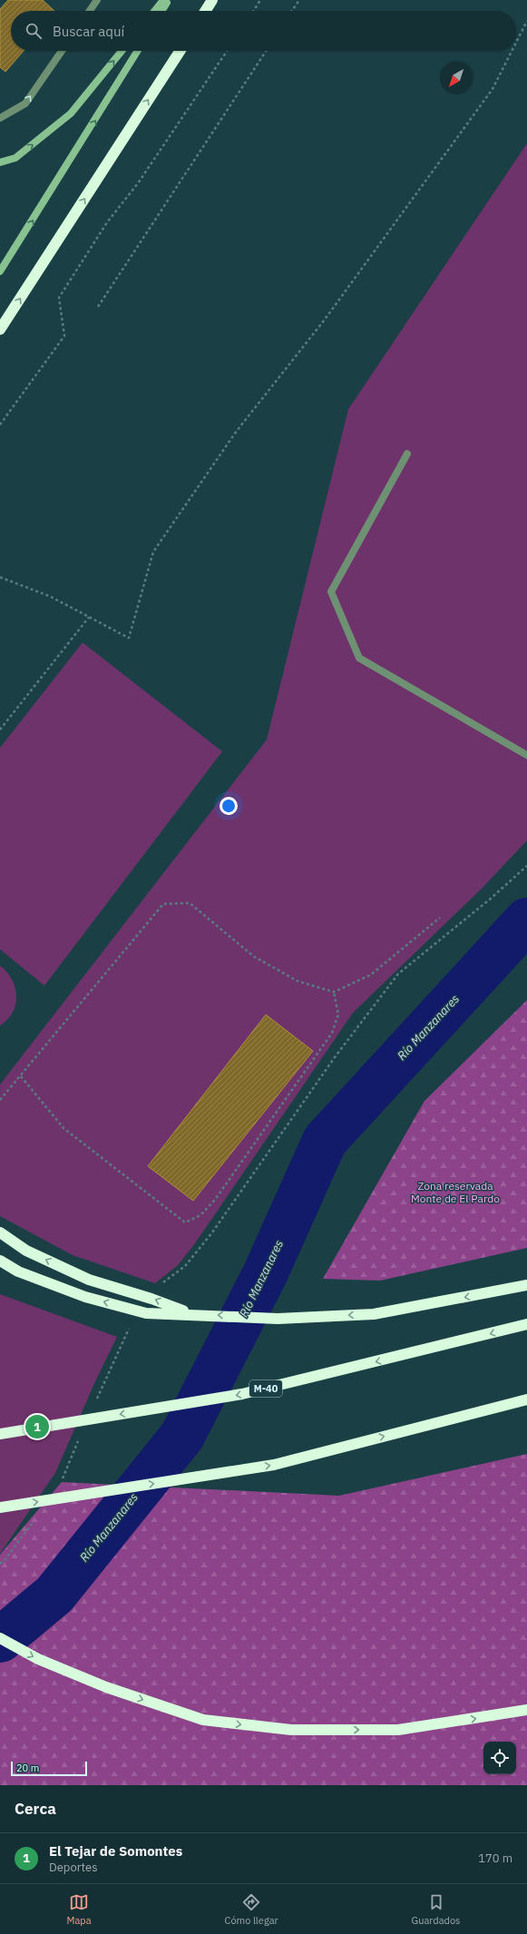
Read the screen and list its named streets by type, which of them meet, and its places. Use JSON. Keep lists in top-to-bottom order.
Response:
{
  "streets": {
    "highway": ["M-40"]
  },
  "water": ["Río Manzanares"],
  "parks": ["Zona reservada Monte de El Pardo"],
  "scale_bar": "20 m",
  "north": "bottom left",
  "page": {
    "search": "Buscar aquí",
    "pins": "1",
    "scale": "20 m",
    "heading": "Cerca",
    "list": [
      {
        "mark": "1",
        "name": "El Tejar de Somontes",
        "note": "Deportes",
        "value": "170 m"
      }
    ],
    "nav": ["Mapa", "Cómo llegar", "Guardados"]
  }
}
